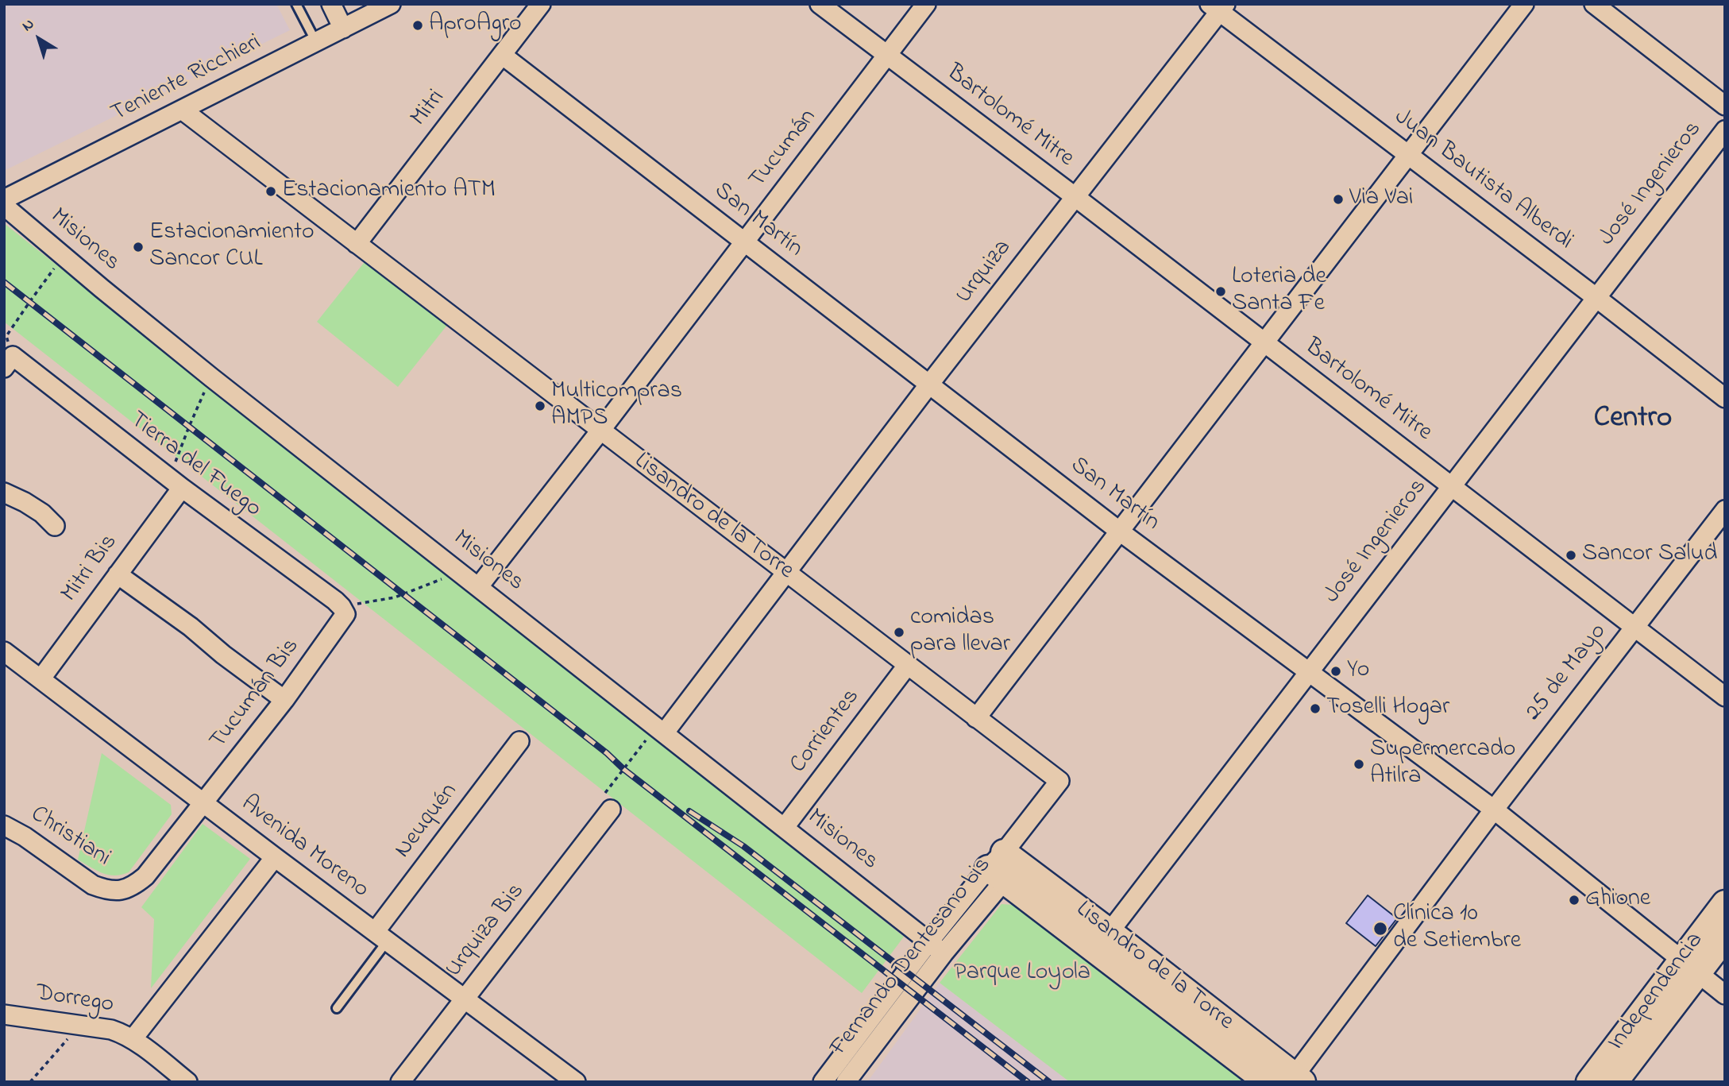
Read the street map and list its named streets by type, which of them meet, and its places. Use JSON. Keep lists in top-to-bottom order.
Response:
{
  "streets": {
    "street": [
      "Teniente Ricchieri",
      "Mitri",
      "Bartolomé Mitre",
      "Tucumán",
      "Juan Bautista Alberdi",
      "José Ingenieros",
      "San Martín",
      "Misiones",
      "Urquiza",
      "Tierra del Fuego",
      "Lisandro de la Torre",
      "Mitri Bis",
      "25 de Mayo",
      "Tucumán Bis",
      "Corrientes",
      "Neuquén",
      "Christiani",
      "Avenida Moreno",
      "Urquiza Bis",
      "Fernando Dentesano bis",
      "Independencia",
      "Dorrego"
    ]
  },
  "crossings": [
    ["Teniente Ricchieri", "Lisandro de la Torre"],
    ["Mitri", "San Martín"],
    ["Mitri", "Lisandro de la Torre"],
    ["Bartolomé Mitre", "Tucumán"],
    ["Bartolomé Mitre", "José Ingenieros"],
    ["Bartolomé Mitre", "Urquiza"],
    ["Bartolomé Mitre", "25 de Mayo"],
    ["Tucumán", "San Martín"],
    ["Tucumán", "Lisandro de la Torre"],
    ["Juan Bautista Alberdi", "José Ingenieros"],
    ["Juan Bautista Alberdi", "Urquiza"],
    ["José Ingenieros", "San Martín"],
    ["José Ingenieros", "Lisandro de la Torre"],
    ["San Martín", "Urquiza"],
    ["San Martín", "25 de Mayo"],
    ["San Martín", "Independencia"],
    ["Misiones", "Corrientes"],
    ["Misiones", "Fernando Dentesano bis"],
    ["Urquiza", "Lisandro de la Torre"],
    ["Tierra del Fuego", "Mitri Bis"],
    ["Tierra del Fuego", "Tucumán Bis"],
    ["Lisandro de la Torre", "25 de Mayo"],
    ["Lisandro de la Torre", "Corrientes"],
    ["Lisandro de la Torre", "Fernando Dentesano bis"],
    ["Mitri Bis", "Avenida Moreno"],
    ["Tucumán Bis", "Christiani"],
    ["Tucumán Bis", "Avenida Moreno"],
    ["Neuquén", "Avenida Moreno"],
    ["Christiani", "Avenida Moreno"],
    ["Avenida Moreno", "Urquiza Bis"]
  ],
  "districts": ["Centro"],
  "parks": ["Parque Loyola"],
  "places": [
    "AproAgro",
    "Estacionamiento ATM",
    "Via Vai",
    "Estacionamiento Sancor CUL",
    "Loteria de Santa Fe",
    "Multicompras AMPS",
    "Sancor Salud",
    "comidas para llevar",
    "Yo",
    "Toselli Hogar",
    "Supermercado Atilra",
    "Ghione",
    "Clínica 10 de Setiembre"
  ],
  "north": "top left"
}
